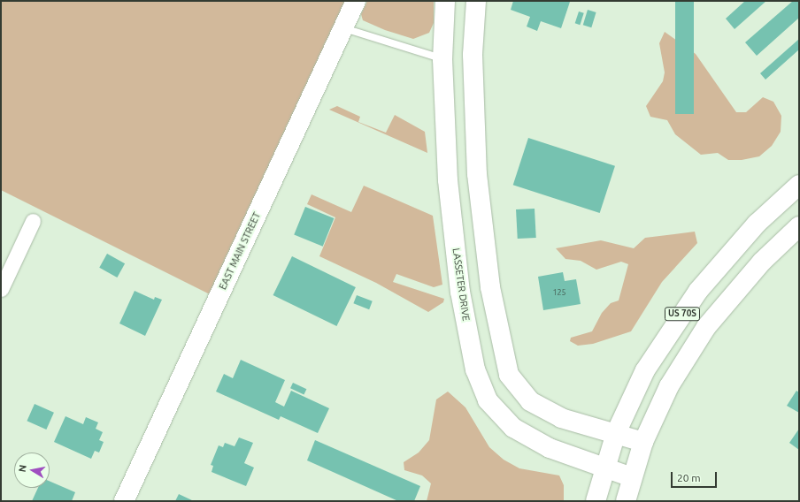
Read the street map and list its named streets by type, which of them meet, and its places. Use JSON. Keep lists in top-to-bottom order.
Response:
{
  "streets": {
    "street": ["EAST MAIN STREET", "LASSETER DRIVE", "US 70S"]
  },
  "crossings": [
    ["LASSETER DRIVE", "US 70S"]
  ],
  "house_numbers": ["125"],
  "scale_bar": "20 m",
  "north": "left"
}
